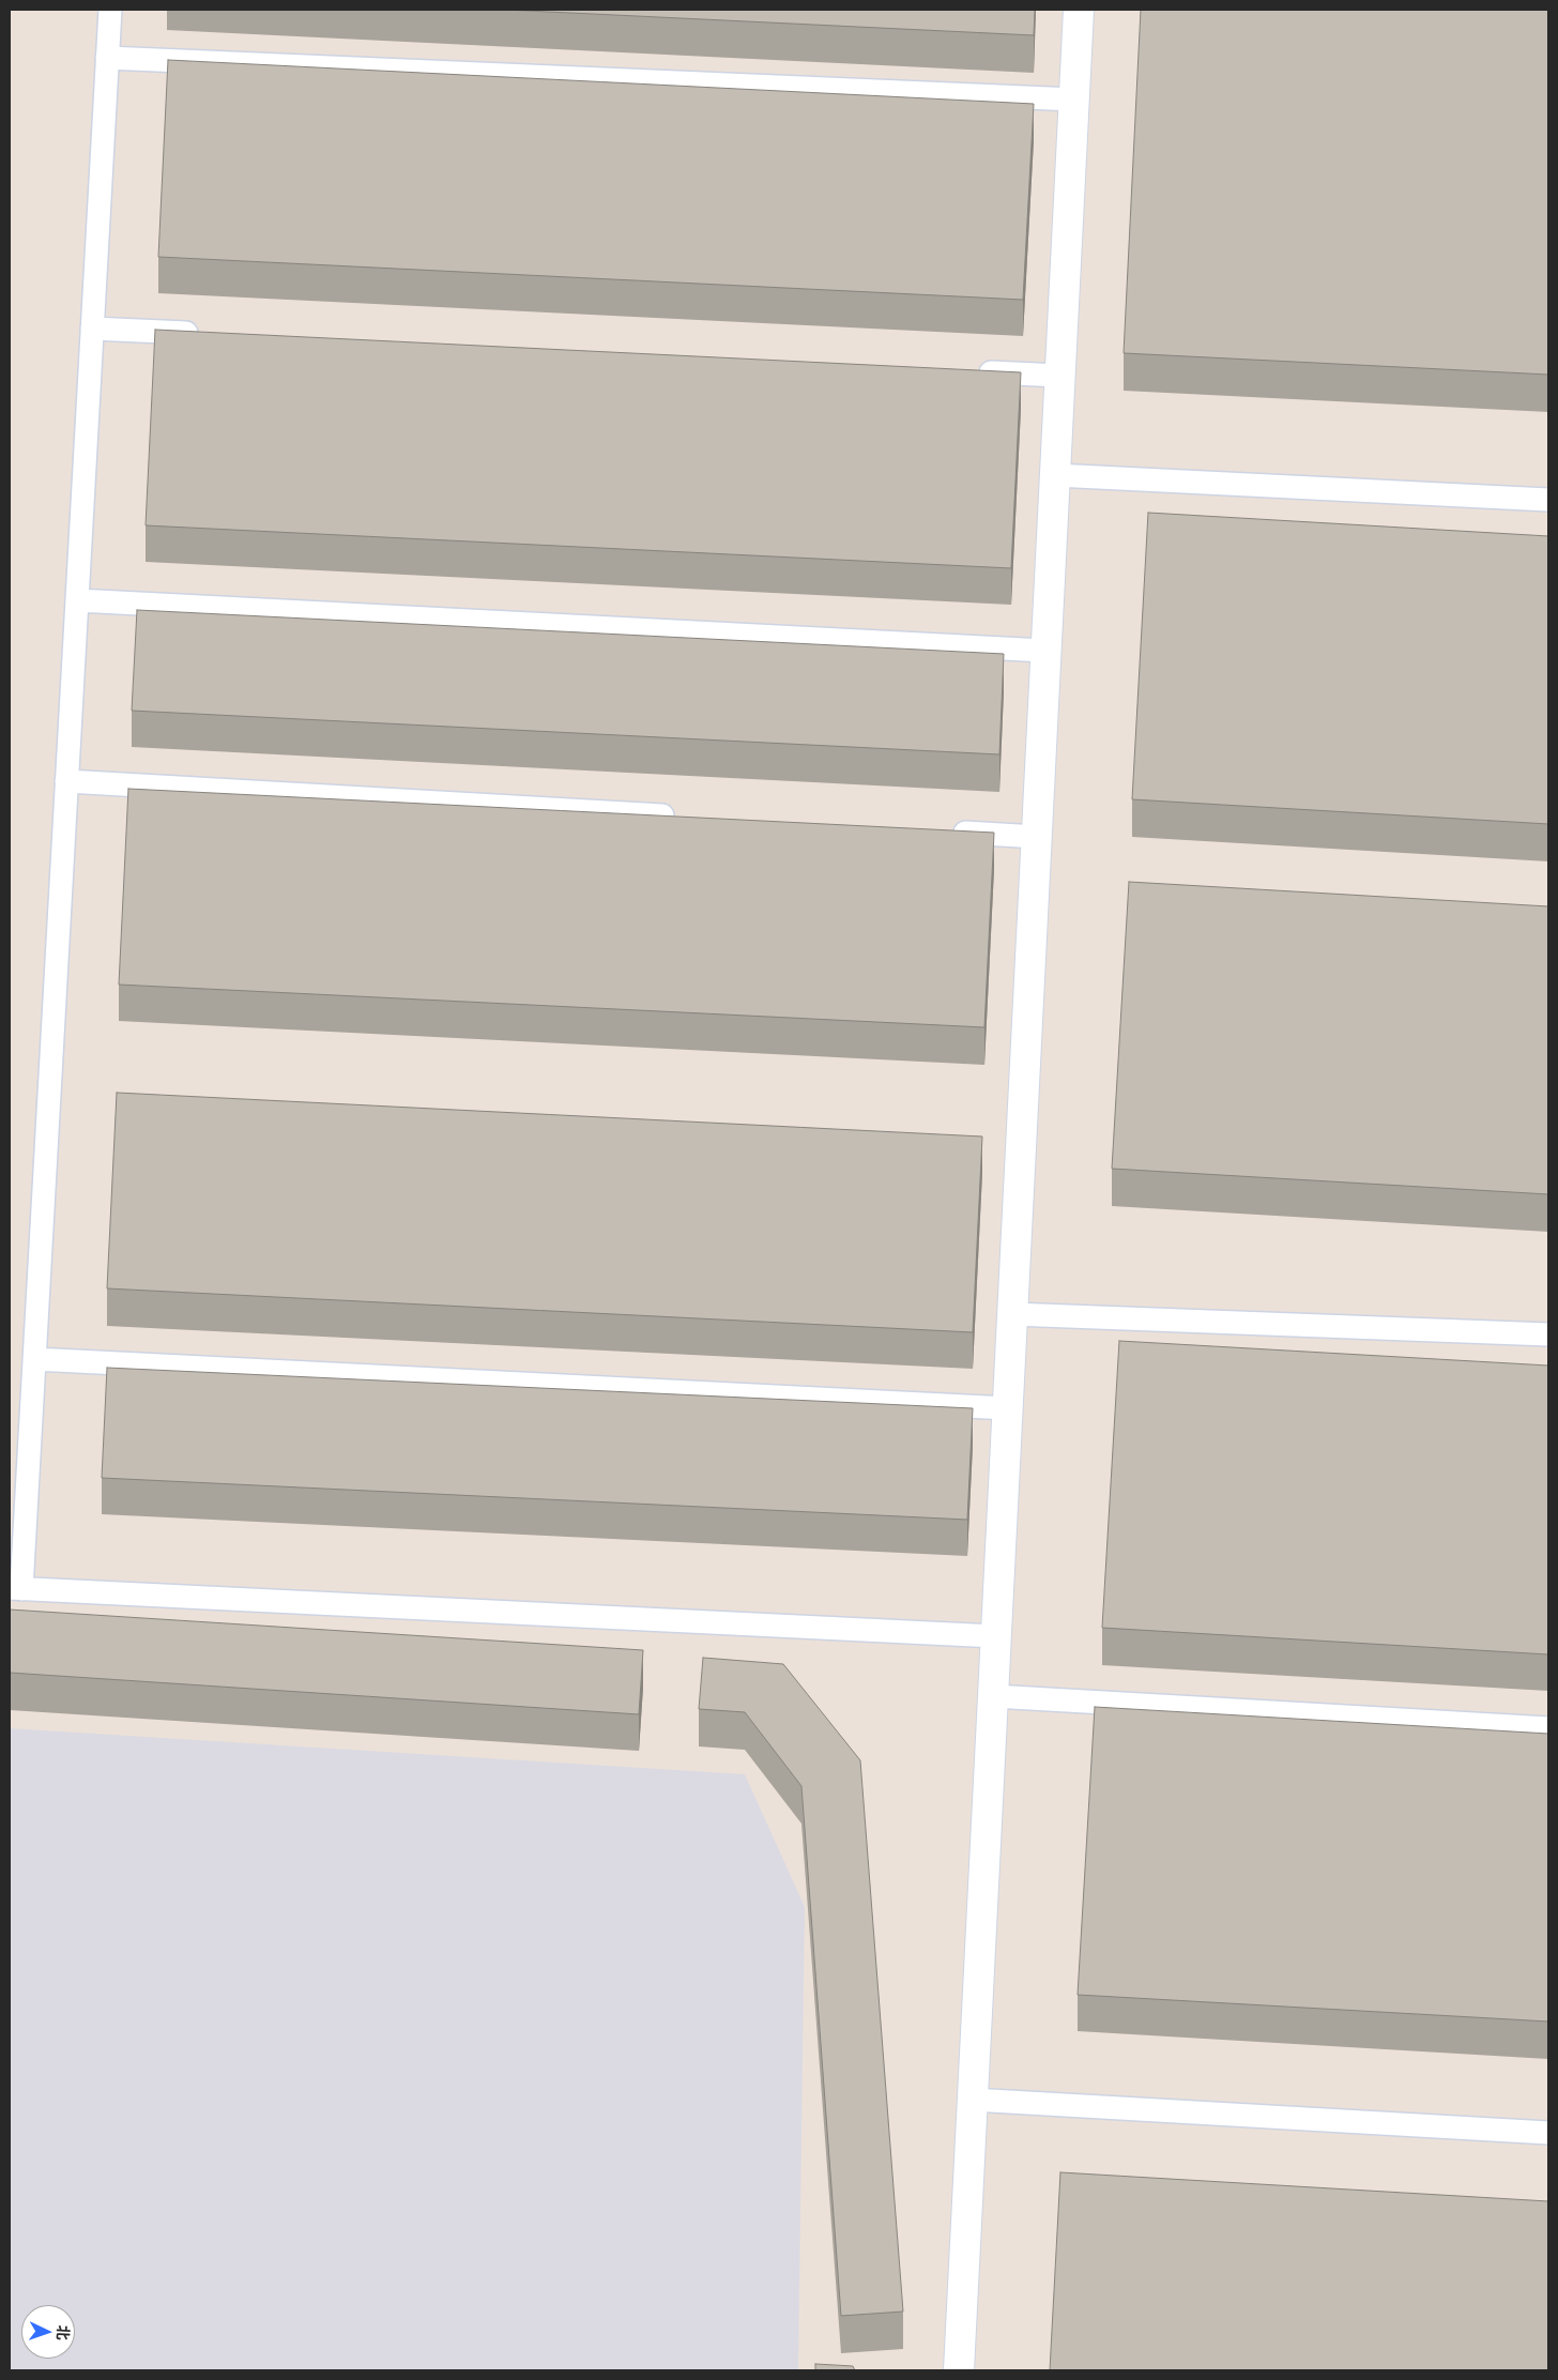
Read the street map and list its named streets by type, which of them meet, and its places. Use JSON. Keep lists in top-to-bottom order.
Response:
{
  "north": "right"
}
